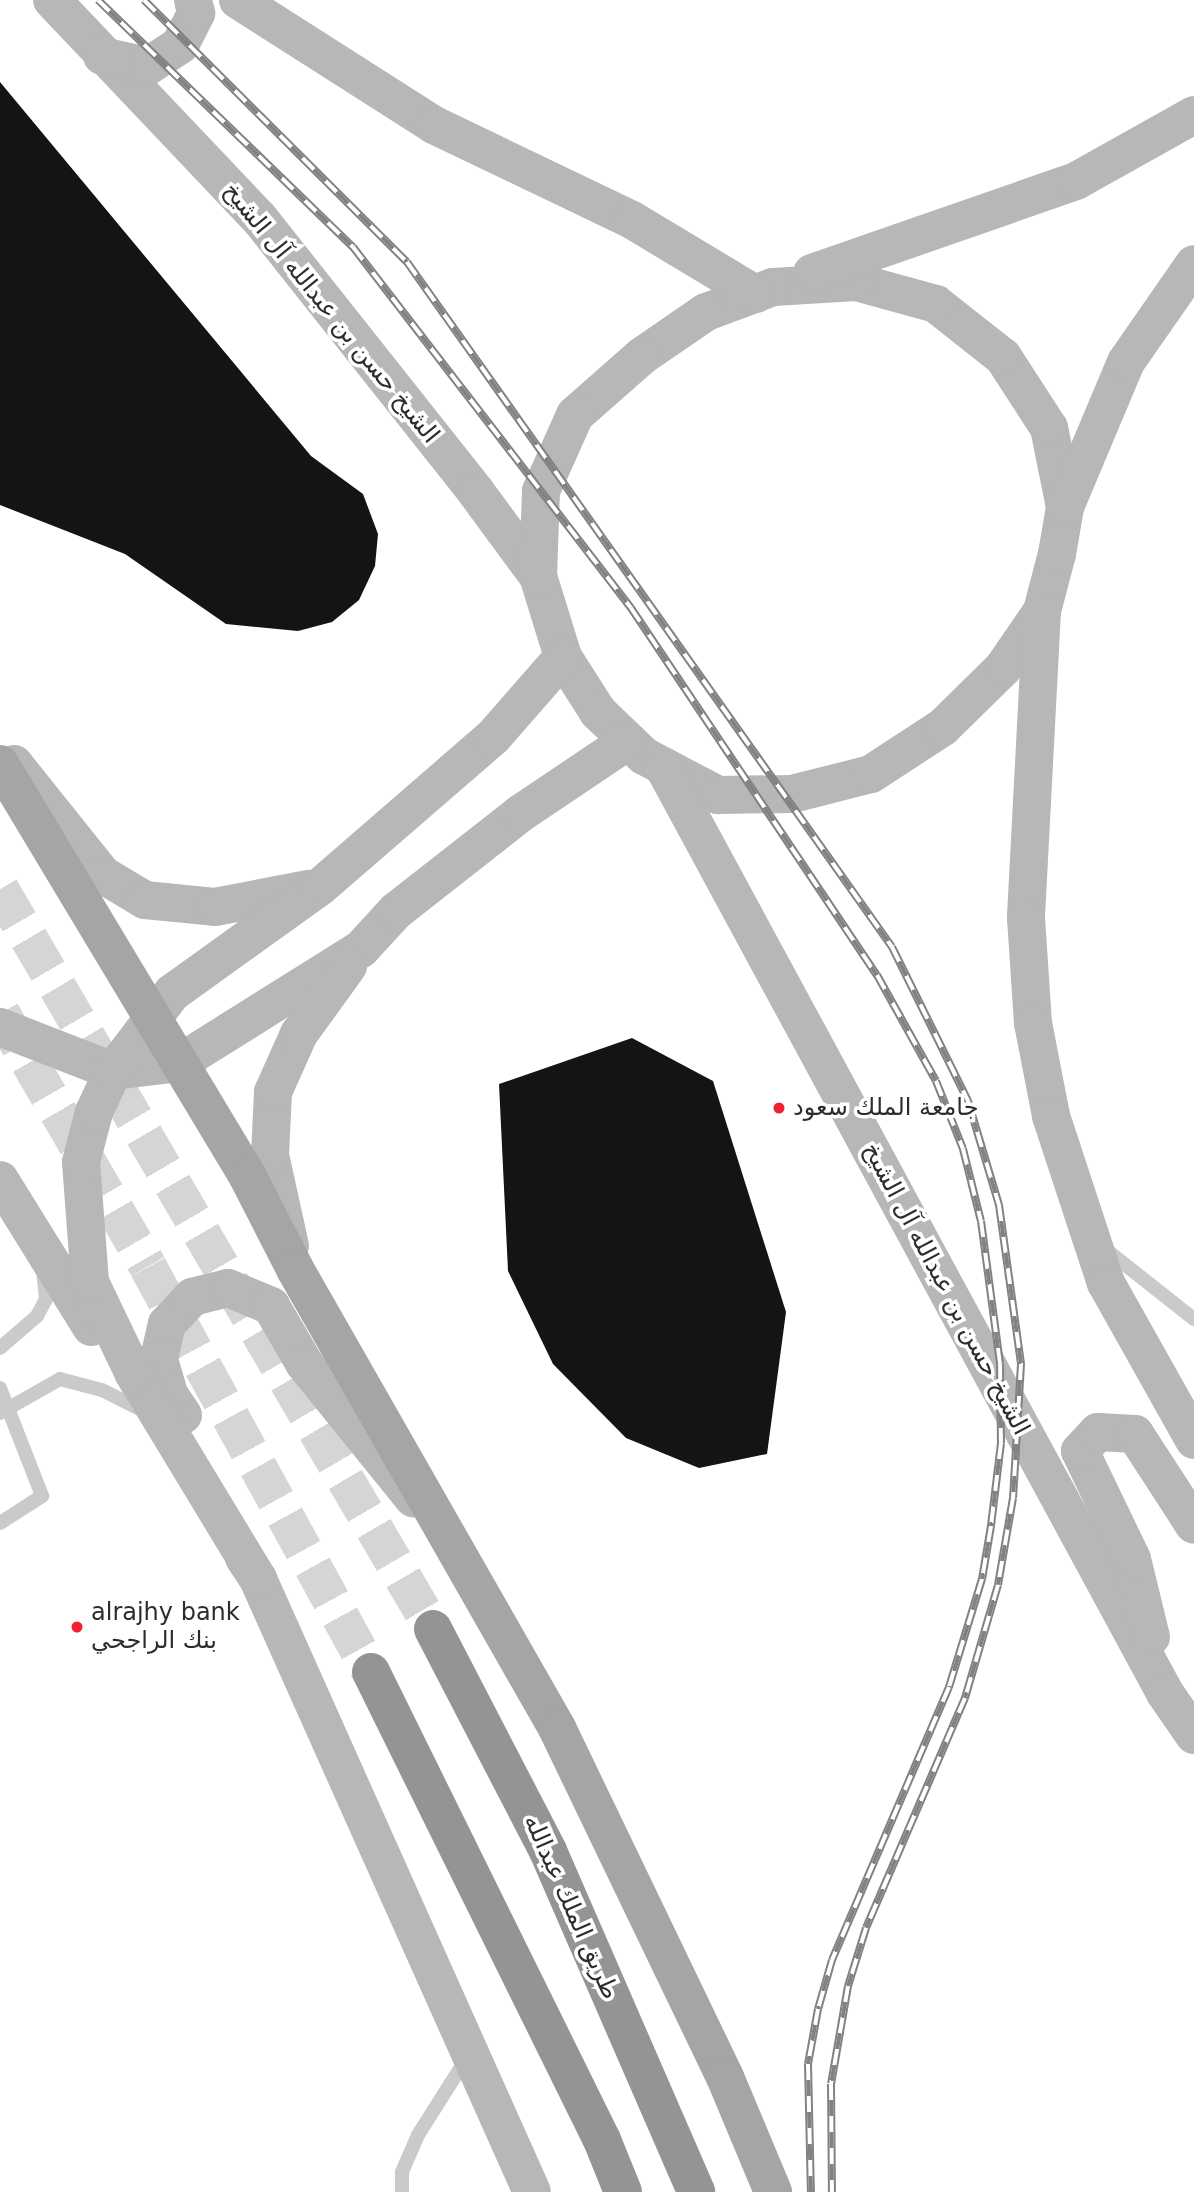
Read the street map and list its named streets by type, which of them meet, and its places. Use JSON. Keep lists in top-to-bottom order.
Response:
{
  "streets": {
    "highway": ["طريق الملك عبدالله"],
    "main road": ["الشيخ حسن بن عبدالله آل الشيخ"]
  },
  "places": ["جامعة الملك سعود", "alrajhy bank بنك الراجحي"]
}
